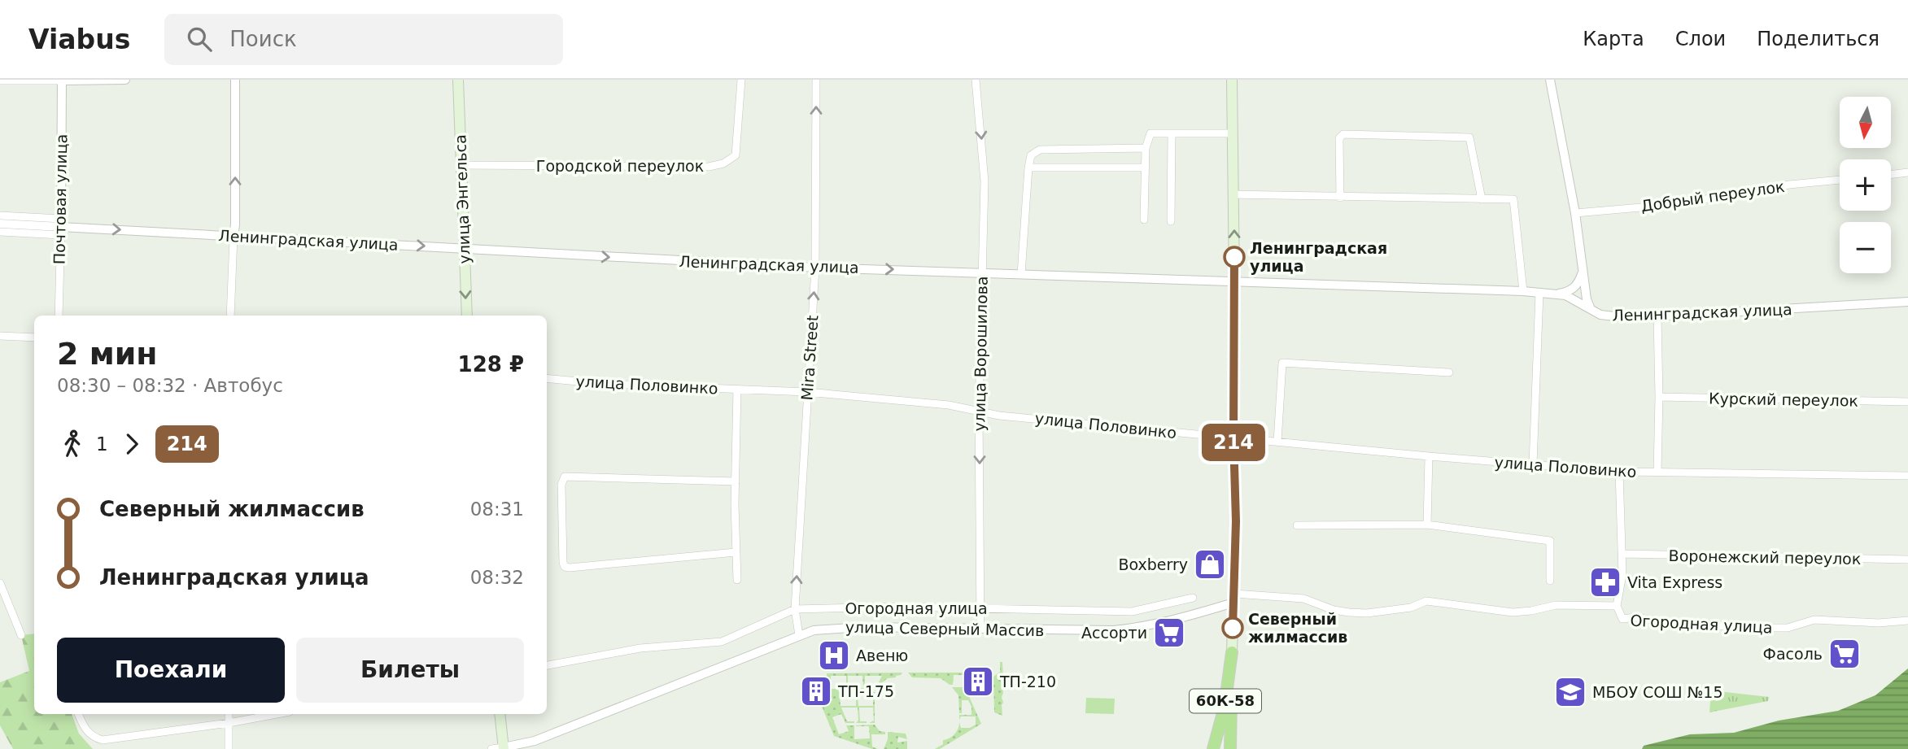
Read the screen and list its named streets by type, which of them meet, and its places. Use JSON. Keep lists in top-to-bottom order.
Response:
{
  "streets": {
    "highway": ["60К-58"],
    "main road": ["улица Энгельса"],
    "street": [
      "Городской переулок",
      "Добрый переулок",
      "Почтовая улица",
      "Ленинградская улица",
      "улица Ворошилова",
      "Mira Street",
      "улица Половинко",
      "Курский переулок",
      "Воронежский переулок",
      "Огородная улица",
      "улица Северный Массив"
    ]
  },
  "crossings": [
    ["Городской переулок", "улица Энгельса"],
    ["Почтовая улица", "Ленинградская улица"],
    ["улица Энгельса", "Ленинградская улица"],
    ["Ленинградская улица", "улица Ворошилова"],
    ["Ленинградская улица", "Mira Street"],
    ["улица Ворошилова", "улица Половинко"],
    ["улица Ворошилова", "Огородная улица"],
    ["улица Ворошилова", "улица Северный Массив"],
    ["Mira Street", "улица Половинко"],
    ["Mira Street", "Огородная улица"],
    ["Mira Street", "улица Северный Массив"],
    ["Огородная улица", "улица Северный Массив"]
  ],
  "one_way": ["Ленинградская улица", "улица Ворошилова", "Mira Street"],
  "places": {
    "other": ["Ленинградская улица", "Северный жилмассив"],
    "shop": ["Boxberry"],
    "pharmacy": ["Vita Express"],
    "supermarket": ["Ассорти", "Фасоль"],
    "hospital": ["Авеню"],
    "building": ["ТП-210", "ТП-175"],
    "school or university": ["МБОУ СОШ №15"]
  },
  "lines": ["bus line 214"],
  "north": "bottom",
  "page": {
    "header": "Viabus",
    "search": "Поиск",
    "nav": ["Карта", "Слои", "Поделиться"],
    "on_map": "214",
    "map_buttons": ["+", "−"],
    "heading": ["2 мин", "08:30 – 08:32 · Автобус", "128 ₽"],
    "legs": ["1", "214"],
    "list": [
      {
        "name": "Северный жилмассив",
        "value": "08:31"
      },
      {
        "name": "Ленинградская улица",
        "value": "08:32"
      }
    ],
    "buttons": ["Поехали", "Билеты"]
  }
}
